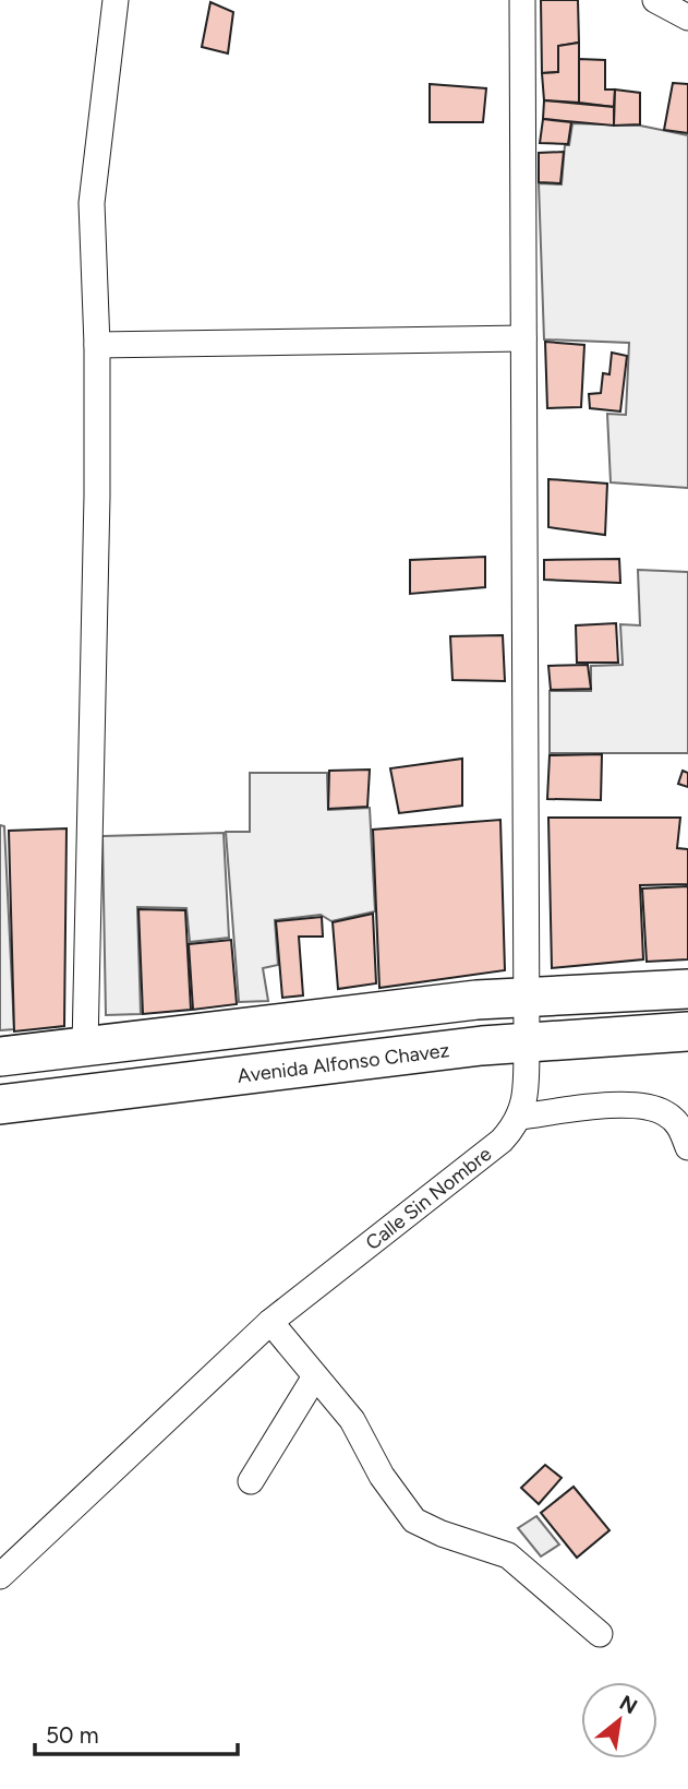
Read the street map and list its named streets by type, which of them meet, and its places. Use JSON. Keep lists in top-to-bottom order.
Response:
{
  "streets": {
    "main road": ["Avenida Alfonso Chavez"],
    "street": ["Calle Sin Nombre"]
  },
  "scale_bar": "50 m",
  "north": "top right"
}
